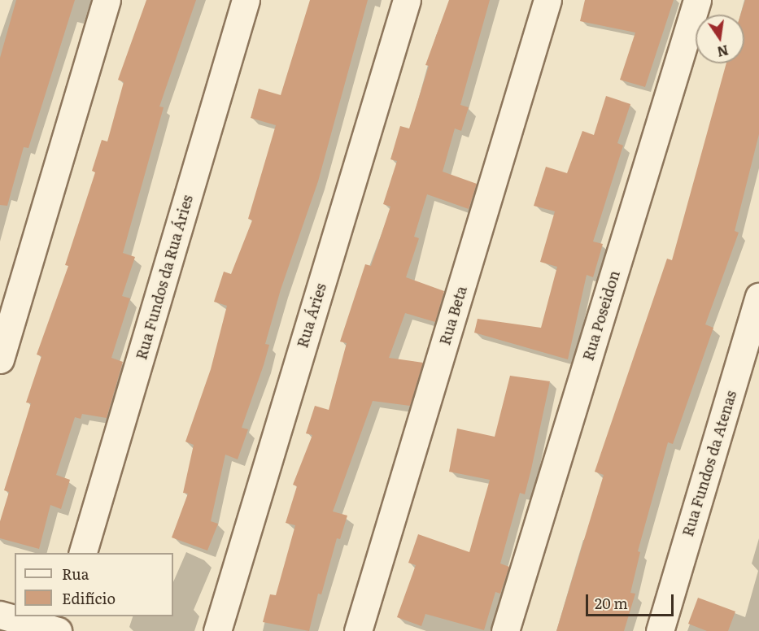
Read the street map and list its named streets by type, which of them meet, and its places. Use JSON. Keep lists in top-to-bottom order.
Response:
{
  "streets": {
    "street": [
      "Rua Fundos da Rua Áries",
      "Rua Áries",
      "Rua Beta",
      "Rua Poseidon",
      "Rua Fundos da Atenas"
    ]
  },
  "legend": ["Rua", "Edifício"],
  "scale_bar": "20 m",
  "north": "bottom"
}
